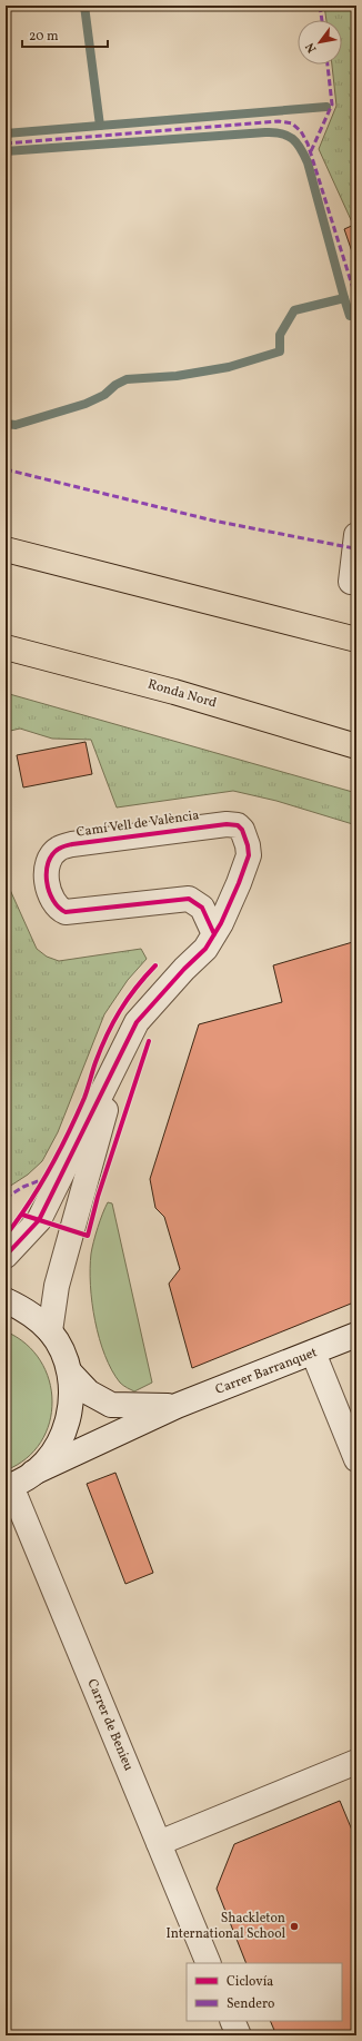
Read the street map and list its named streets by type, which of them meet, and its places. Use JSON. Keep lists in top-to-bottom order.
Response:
{
  "streets": {
    "highway": ["Ronda Nord"],
    "street": ["Camí Vell de València", "Carrer Barranquet", "Carrer de Benieu"]
  },
  "places": ["Shackleton International School"],
  "legend": ["Ciclovía", "Sendero"],
  "scale_bar": "20 m",
  "north": "bottom left"
}
